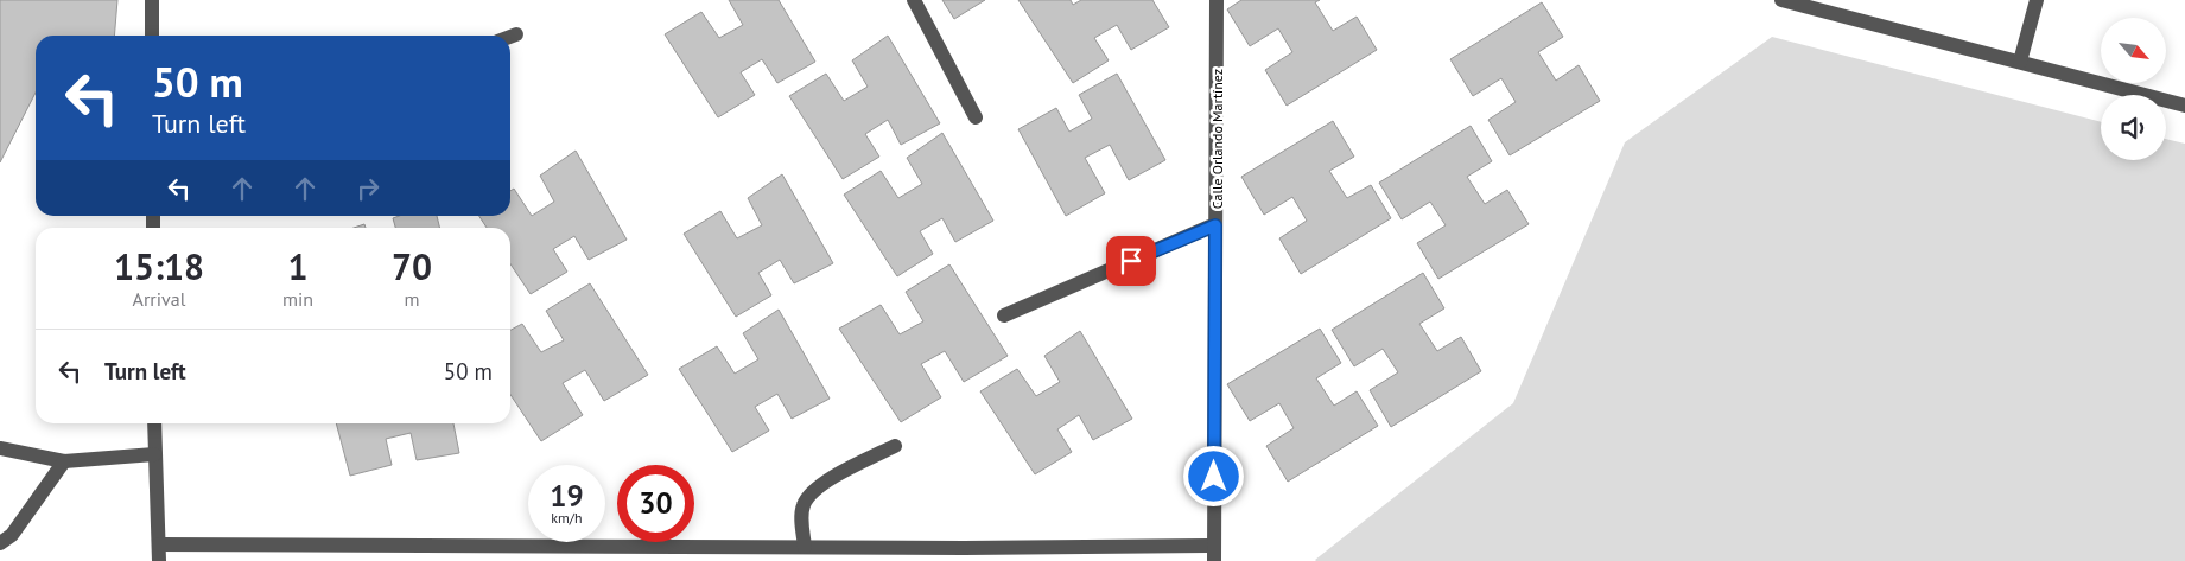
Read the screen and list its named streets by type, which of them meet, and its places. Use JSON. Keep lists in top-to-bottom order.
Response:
{
  "streets": {
    "street": ["Calle Orlando Martínez"]
  },
  "north": "bottom right",
  "page": {
    "turn": ["50 m", "Turn left"],
    "eta": [
      "15:18",
      "Arrival",
      "1",
      "min",
      "70",
      "m"
    ],
    "list": [
      {
        "name": "Turn left",
        "value": "50 m"
      }
    ],
    "speed": "19 km/h",
    "limit": "30"
  }
}
